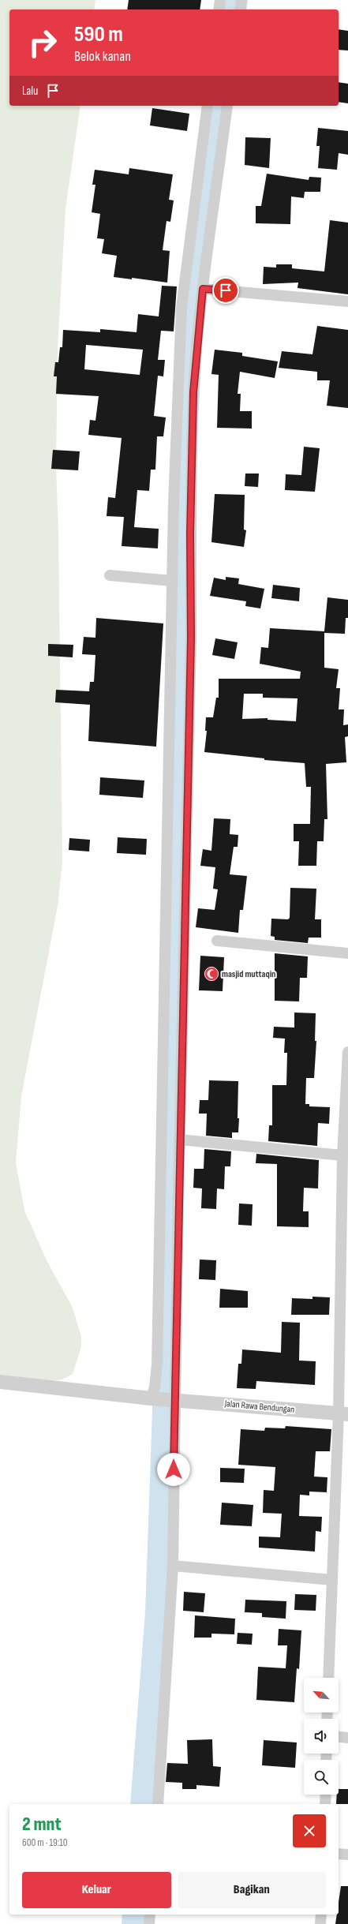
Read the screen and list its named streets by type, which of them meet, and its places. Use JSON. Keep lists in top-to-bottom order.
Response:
{
  "streets": {
    "street": ["Jalan Rawa Bendungan"]
  },
  "places": {
    "mosque": ["masjid muttaqin"]
  },
  "north": "top left",
  "page": {
    "turn": ["590 m", "Belok kanan"],
    "then": "Lalu",
    "heading": ["2 mnt", "600 m · 19:10"],
    "buttons": ["Keluar", "Bagikan"]
  }
}
